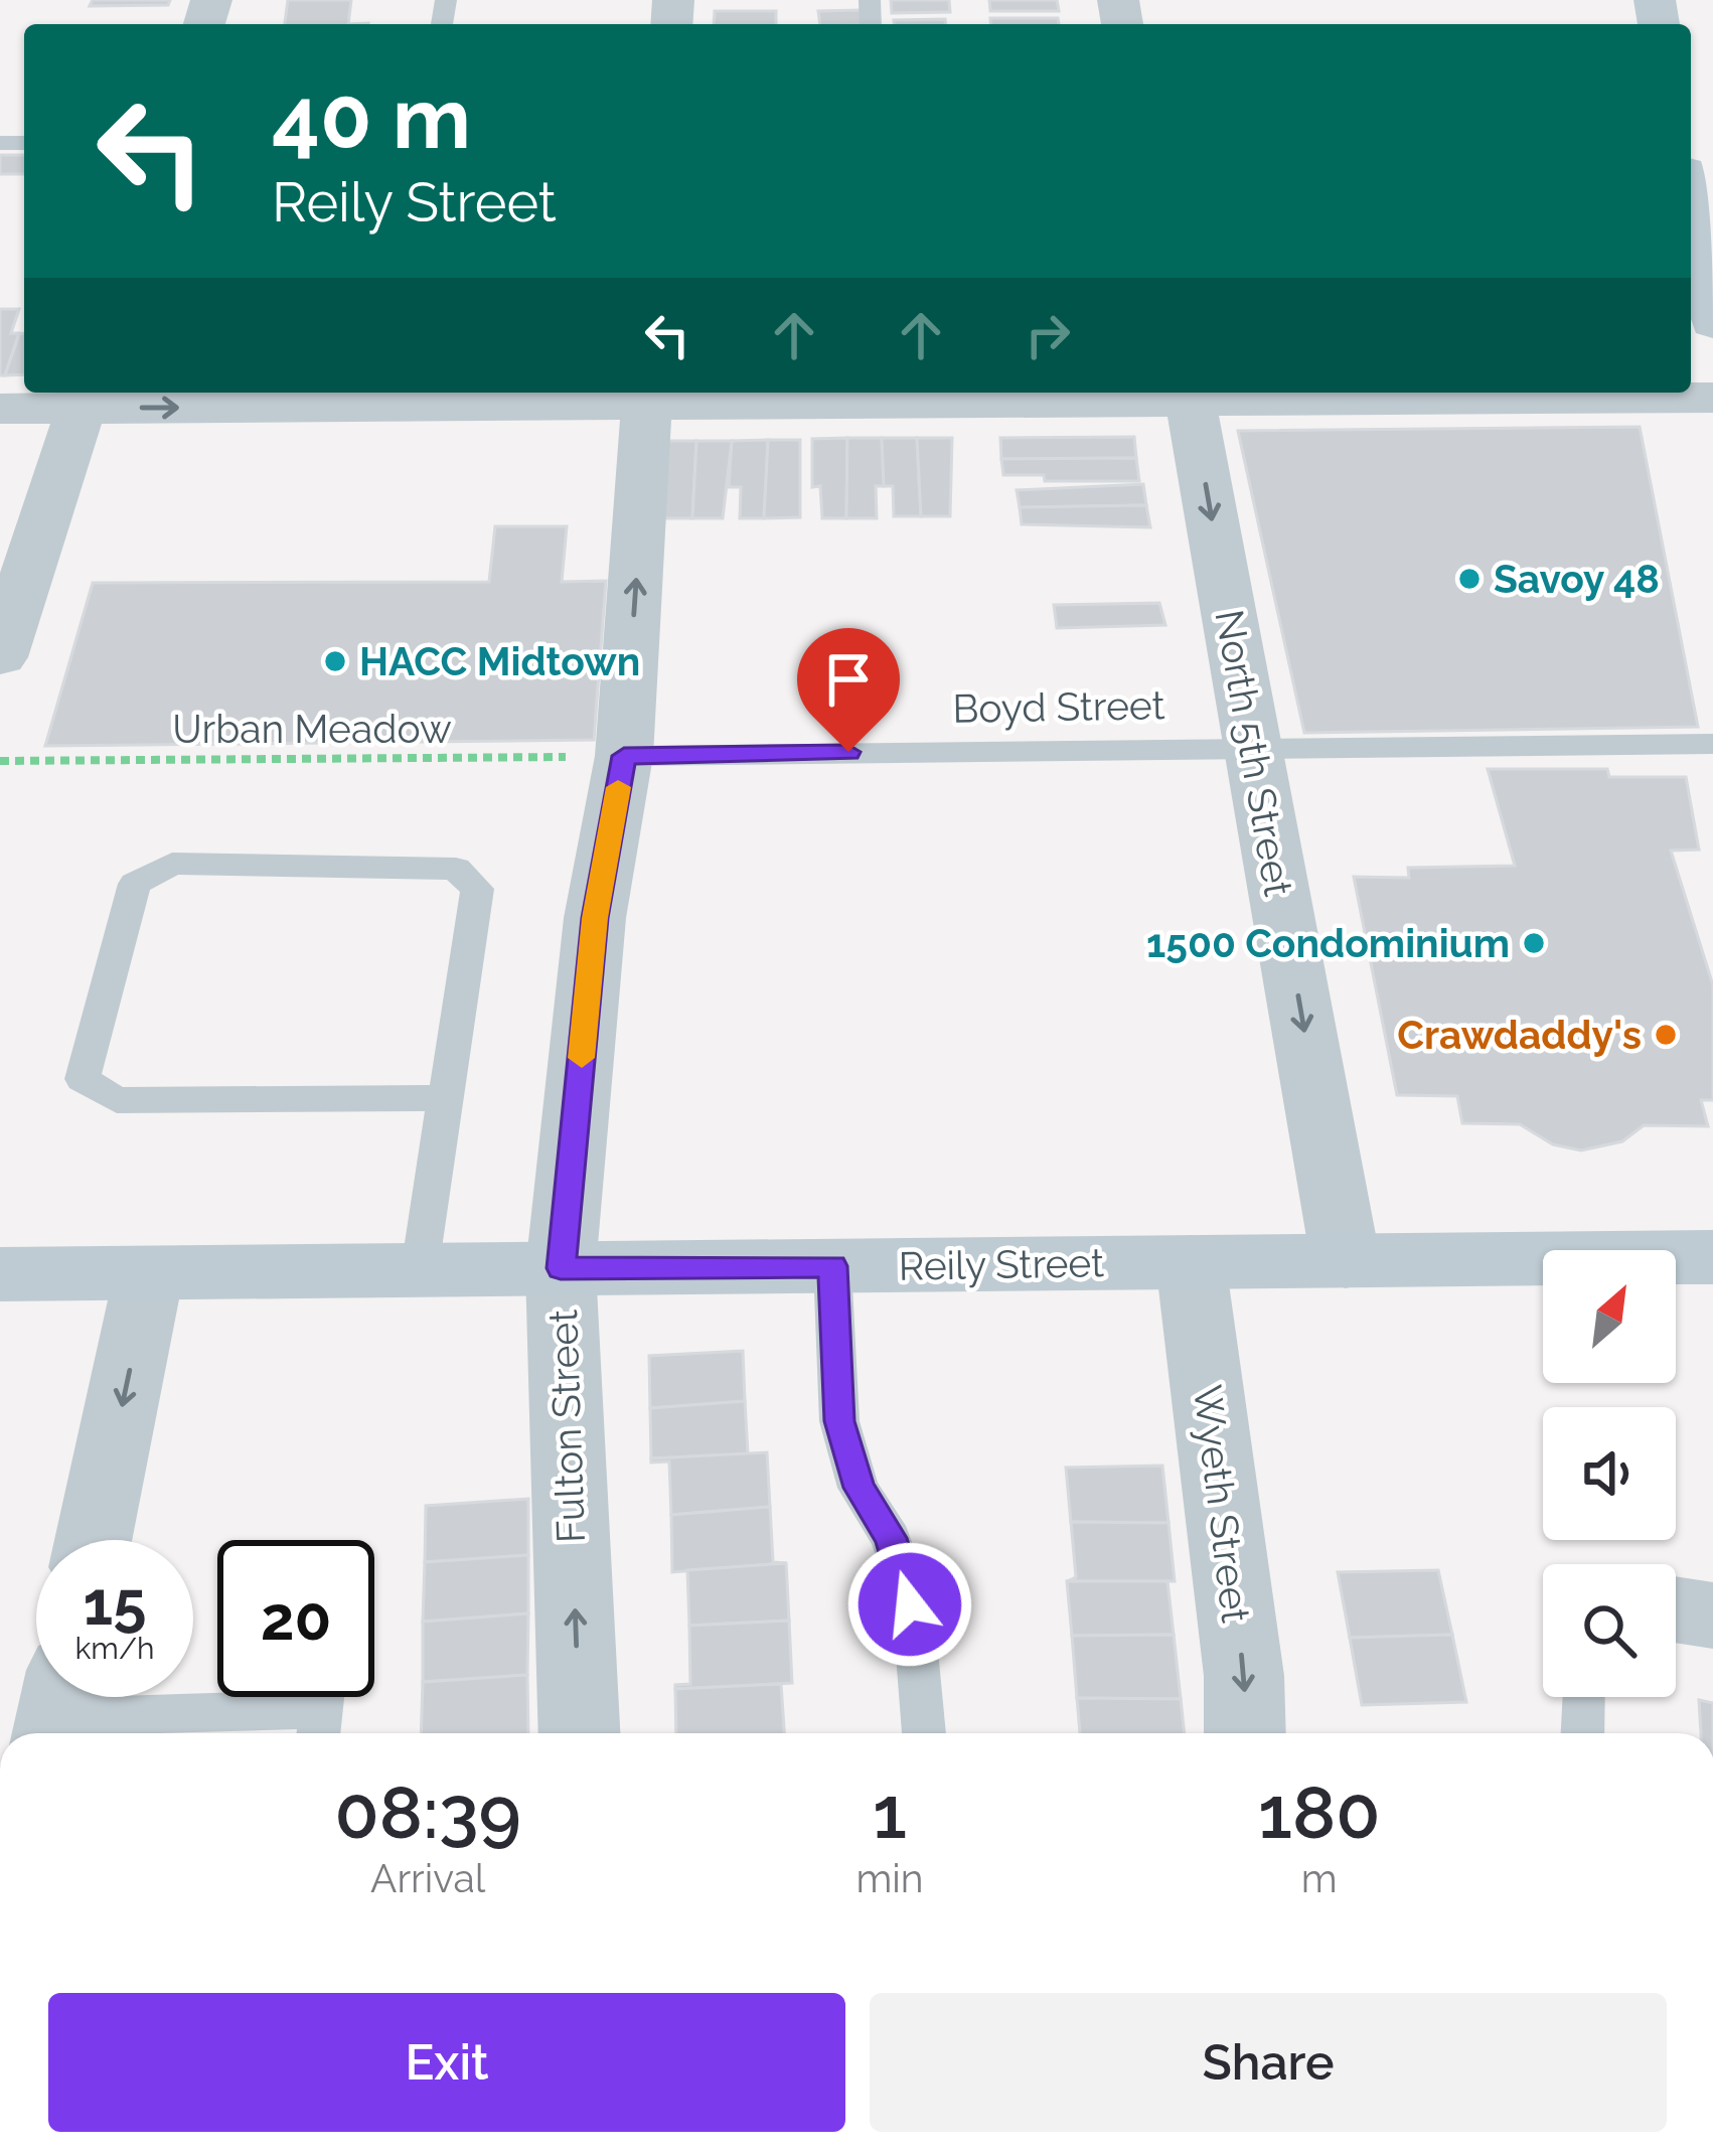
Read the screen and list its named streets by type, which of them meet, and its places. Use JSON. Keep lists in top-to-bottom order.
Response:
{
  "streets": {
    "main road": ["Reily Street"],
    "street": ["North 5th Street", "Fulton Street", "Wyeth Street"],
    "lane": ["Boyd Street"],
    "path": ["Urban Meadow"]
  },
  "crossings": [
    ["Boyd Street", "Urban Meadow"],
    ["Boyd Street", "North 5th Street"],
    ["Boyd Street", "Fulton Street"],
    ["Urban Meadow", "Fulton Street"],
    ["North 5th Street", "Reily Street"],
    ["Reily Street", "Fulton Street"],
    ["Reily Street", "Wyeth Street"]
  ],
  "one_way": ["North 5th Street", "Wyeth Street"],
  "places": [
    "Savoy 48",
    "HACC Midtown",
    "1500 Condominium",
    "Crawdaddy's"
  ],
  "north": "top right",
  "page": {
    "turn": ["40 m", "Reily Street"],
    "speed": "15 km/h",
    "limit": "20",
    "eta": [
      "08:39",
      "Arrival",
      "1",
      "min",
      "180",
      "m"
    ],
    "buttons": ["Exit", "Share"]
  }
}
